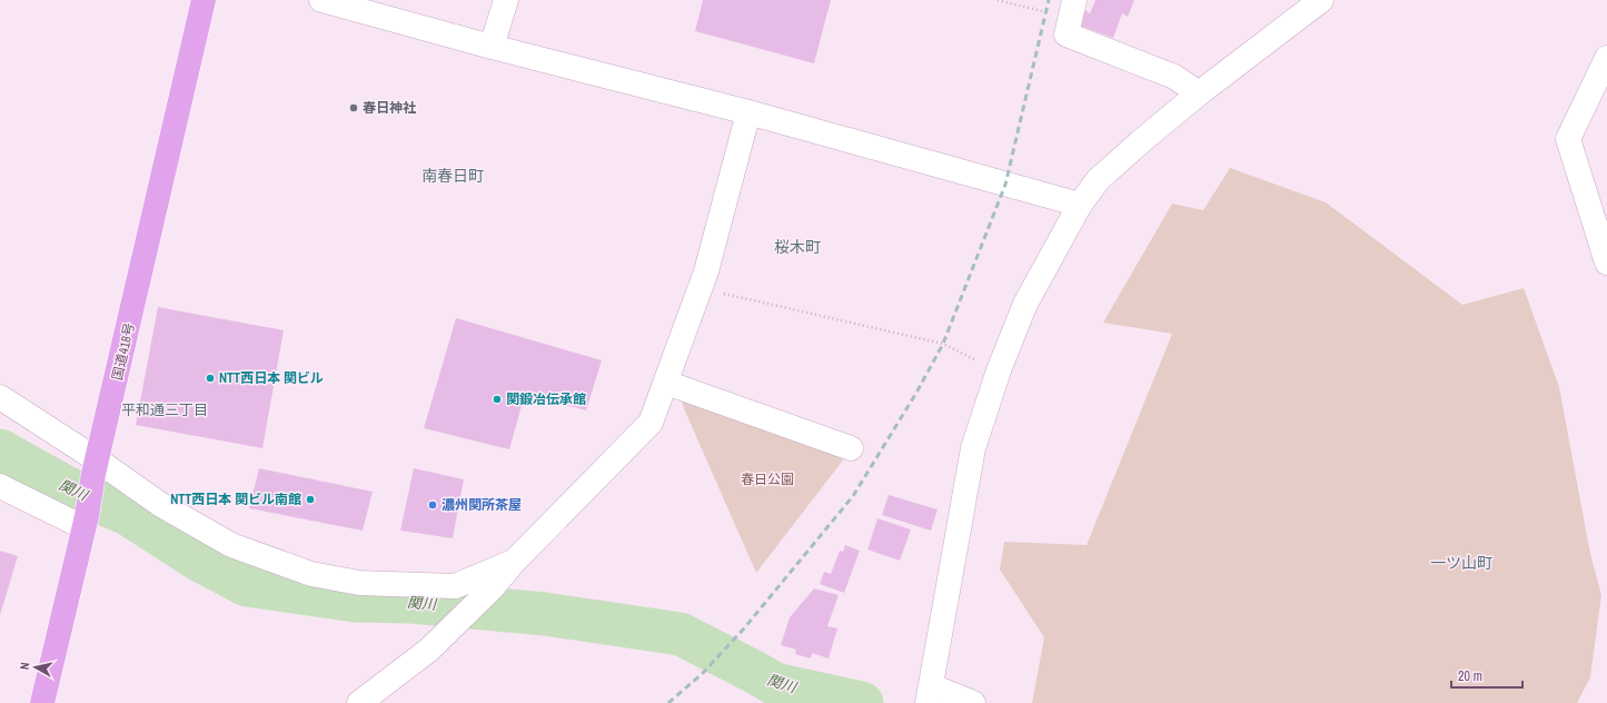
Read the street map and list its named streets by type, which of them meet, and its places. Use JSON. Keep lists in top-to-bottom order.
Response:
{
  "streets": {
    "highway": ["国道418号"]
  },
  "districts": [
    "南春日町",
    "桜木町",
    "平和通三丁目",
    "一ツ山町"
  ],
  "water": ["関川"],
  "parks": ["春日公園"],
  "places": [
    "春日神社",
    "NTT西日本 関ビル",
    "関鍛冶伝承館",
    "NTT西日本 関ビル南館",
    "濃州関所茶屋"
  ],
  "scale_bar": "20 m",
  "north": "left"
}
